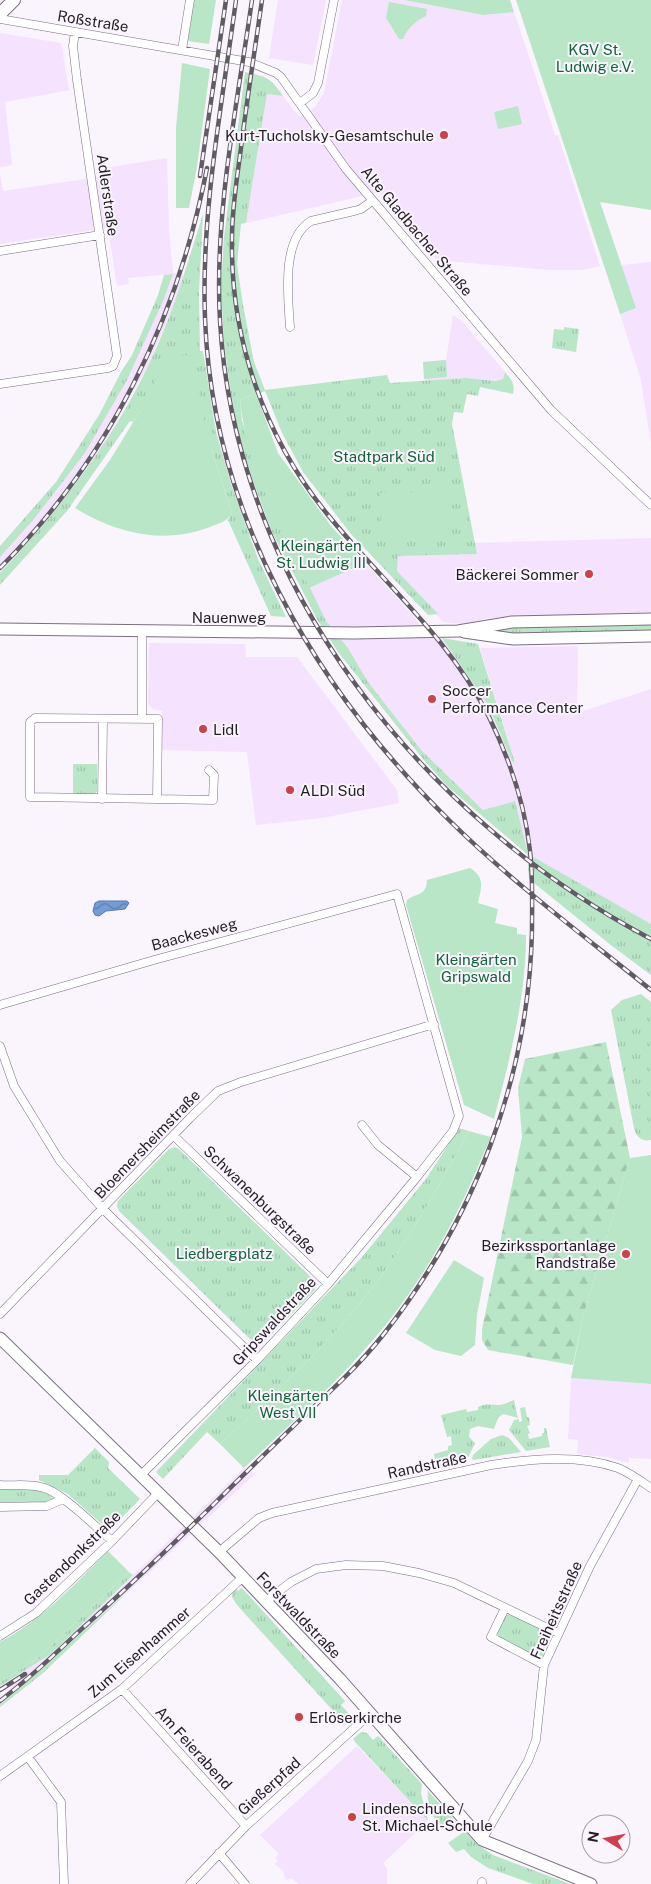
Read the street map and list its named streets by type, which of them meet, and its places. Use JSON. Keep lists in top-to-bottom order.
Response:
{
  "streets": {
    "street": [
      "Roßstraße",
      "Adlerstraße",
      "Alte Gladbacher Straße",
      "Nauenweg",
      "Baackesweg",
      "Bloemersheimstraße",
      "Schwanenburgstraße",
      "Gripswaldstraße",
      "Randstraße",
      "Gastendonkstraße",
      "Freiheitsstraße",
      "Forstwaldstraße",
      "Zum Eisenhammer",
      "Am Feierabend",
      "Gießerpfad"
    ]
  },
  "crossings": [
    ["Roßstraße", "Adlerstraße"],
    ["Roßstraße", "Alte Gladbacher Straße"],
    ["Baackesweg", "Gripswaldstraße"],
    ["Bloemersheimstraße", "Schwanenburgstraße"],
    ["Bloemersheimstraße", "Gripswaldstraße"],
    ["Schwanenburgstraße", "Gripswaldstraße"],
    ["Gripswaldstraße", "Forstwaldstraße"],
    ["Randstraße", "Freiheitsstraße"],
    ["Randstraße", "Forstwaldstraße"],
    ["Gastendonkstraße", "Forstwaldstraße"],
    ["Freiheitsstraße", "Forstwaldstraße"],
    ["Forstwaldstraße", "Zum Eisenhammer"],
    ["Forstwaldstraße", "Gießerpfad"],
    ["Zum Eisenhammer", "Am Feierabend"],
    ["Am Feierabend", "Gießerpfad"]
  ],
  "parks": [
    "KGV St. Ludwig e.V.",
    "Stadtpark Süd",
    "Kleingärten St. Ludwig III",
    "Kleingärten Gripswald",
    "Liedbergplatz",
    "Kleingärten West VII"
  ],
  "places": [
    "Kurt-Tucholsky-Gesamtschule",
    "Bäckerei Sommer",
    "Soccer Performance Center",
    "Lidl",
    "ALDI Süd",
    "Bezirkssportanlage Randstraße",
    "Erlöserkirche",
    "Lindenschule / St. Michael-Schule"
  ],
  "north": "left"
}
